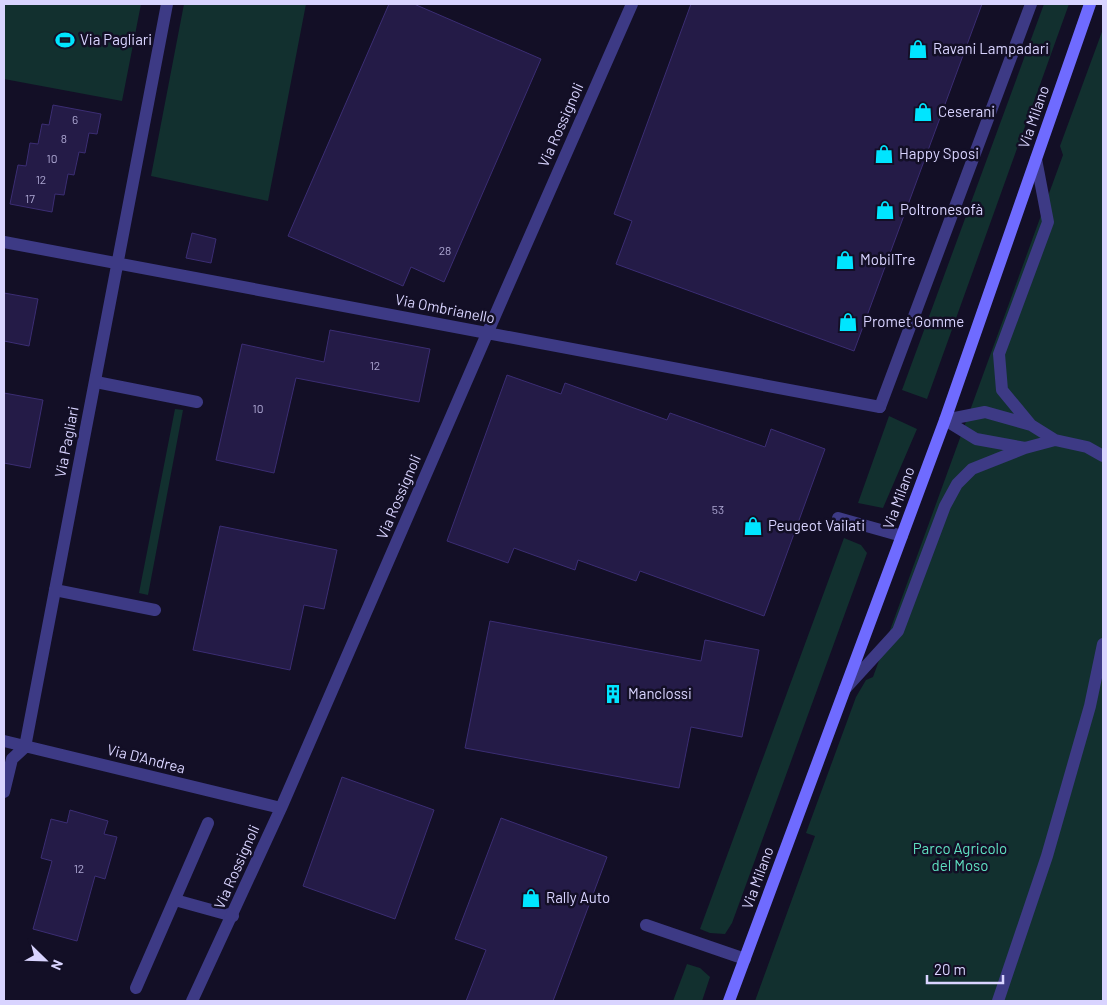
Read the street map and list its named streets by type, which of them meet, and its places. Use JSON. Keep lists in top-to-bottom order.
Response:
{
  "streets": {
    "main road": ["Via Milano"],
    "street": [
      "Via Rossignoli",
      "Via Ombrianello",
      "Via Pagliari",
      "Via D'Andrea"
    ]
  },
  "crossings": [
    ["Via Rossignoli", "Via Ombrianello"],
    ["Via Rossignoli", "Via D'Andrea"],
    ["Via Ombrianello", "Via Pagliari"],
    ["Via Pagliari", "Via D'Andrea"]
  ],
  "parks": ["Parco Agricolo del Moso"],
  "places": {
    "sports": ["Via Pagliari"],
    "shop": [
      "Ravani Lampadari",
      "Ceserani",
      "Happy Sposi",
      "Poltronesofà",
      "MobilTre",
      "Promet Gomme",
      "Peugeot Vailati",
      "Rally Auto"
    ],
    "building": ["Manclossi"]
  },
  "house_numbers": [
    "6",
    "8",
    "10",
    "12",
    "17",
    "28",
    "12",
    "10",
    "53",
    "12"
  ],
  "scale_bar": "20 m",
  "north": "bottom right"
}
